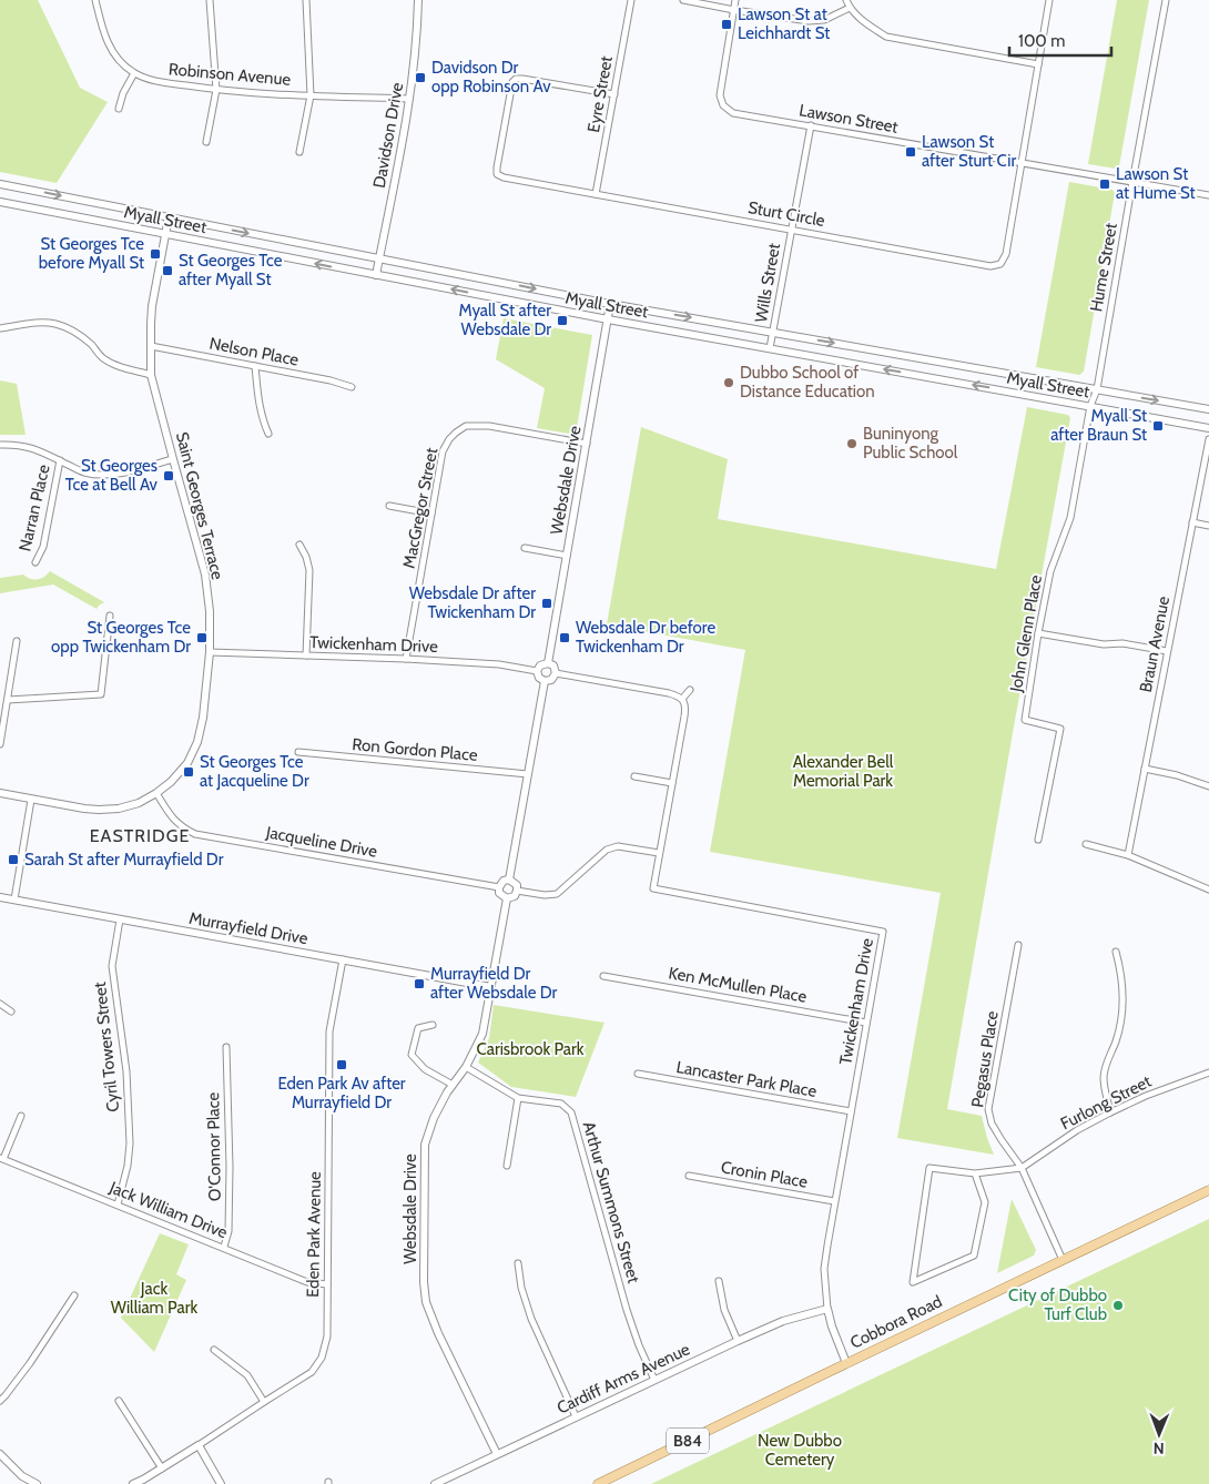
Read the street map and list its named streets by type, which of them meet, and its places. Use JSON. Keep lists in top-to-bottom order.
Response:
{
  "streets": {
    "main road": ["Cobbora Road", "B84"],
    "street": [
      "Robinson Avenue",
      "Eyre Street",
      "Lawson Street",
      "Davidson Drive",
      "Sturt Circle",
      "Myall Street",
      "Hume Street",
      "Wills Street",
      "Nelson Place",
      "Websdale Drive",
      "Saint Georges Terrace",
      "Narran Place",
      "MacGregor Street",
      "John Glenn Place",
      "Twickenham Drive",
      "Braun Avenue",
      "Ron Gordon Place",
      "Jacqueline Drive",
      "Murrayfield Drive",
      "Ken McMullen Place",
      "Cyril Towers Street",
      "Pegasus Place",
      "Lancaster Park Place",
      "Furlong Street",
      "O'Connor Place",
      "Cronin Place",
      "Arthur Summons Street",
      "Jack William Drive",
      "Eden Park Avenue",
      "Cardiff Arms Avenue"
    ]
  },
  "crossings": [
    ["Robinson Avenue", "Davidson Drive"],
    ["Eyre Street", "Sturt Circle"],
    ["Lawson Street", "Sturt Circle"],
    ["Lawson Street", "Hume Street"],
    ["Lawson Street", "Wills Street"],
    ["Davidson Drive", "Myall Street"],
    ["Sturt Circle", "Wills Street"],
    ["Myall Street", "Hume Street"],
    ["Myall Street", "Wills Street"],
    ["Myall Street", "Websdale Drive"],
    ["Myall Street", "Saint Georges Terrace"],
    ["Myall Street", "John Glenn Place"],
    ["Hume Street", "John Glenn Place"],
    ["Nelson Place", "Saint Georges Terrace"],
    ["Websdale Drive", "MacGregor Street"],
    ["Websdale Drive", "Twickenham Drive"],
    ["Websdale Drive", "Jacqueline Drive"],
    ["Websdale Drive", "Murrayfield Drive"],
    ["Websdale Drive", "Arthur Summons Street"],
    ["Websdale Drive", "Cardiff Arms Avenue"],
    ["Saint Georges Terrace", "Twickenham Drive"],
    ["Saint Georges Terrace", "Jacqueline Drive"],
    ["MacGregor Street", "Twickenham Drive"],
    ["Twickenham Drive", "Ken McMullen Place"],
    ["Twickenham Drive", "Lancaster Park Place"],
    ["Twickenham Drive", "Cronin Place"],
    ["Twickenham Drive", "Cobbora Road"],
    ["Twickenham Drive", "Cardiff Arms Avenue"],
    ["Murrayfield Drive", "Cyril Towers Street"],
    ["Murrayfield Drive", "Eden Park Avenue"],
    ["Cyril Towers Street", "Jack William Drive"],
    ["Pegasus Place", "Furlong Street"],
    ["Pegasus Place", "Cobbora Road"],
    ["O'Connor Place", "Jack William Drive"],
    ["Arthur Summons Street", "Cardiff Arms Avenue"],
    ["Jack William Drive", "Eden Park Avenue"]
  ],
  "districts": ["EASTRIDGE"],
  "parks": [
    "Alexander Bell Memorial Park",
    "Carisbrook Park",
    "Jack William Park",
    "New Dubbo Cemetery"
  ],
  "places": {
    "transit": [
      "Lawson St at Leichhardt St",
      "Davidson Dr opp Robinson Av",
      "Lawson St after Sturt Cir",
      "Lawson St at Hume St",
      "St Georges Tce before Myall St",
      "St Georges Tce after Myall St",
      "Myall St after Websdale Dr",
      "Myall St after Braun St",
      "St Georges Tce at Bell Av",
      "Websdale Dr after Twickenham Dr",
      "St Georges Tce opp Twickenham Dr",
      "Websdale Dr before Twickenham Dr",
      "St Georges Tce at Jacqueline Dr",
      "Sarah St after Murrayfield Dr",
      "Murrayfield Dr after Websdale Dr",
      "Eden Park Av after Murrayfield Dr"
    ],
    "other": ["Dubbo School of Distance Education", "Buninyong Public School", "City of Dubbo Turf Club"]
  },
  "scale_bar": "100 m",
  "north": "bottom"
}
